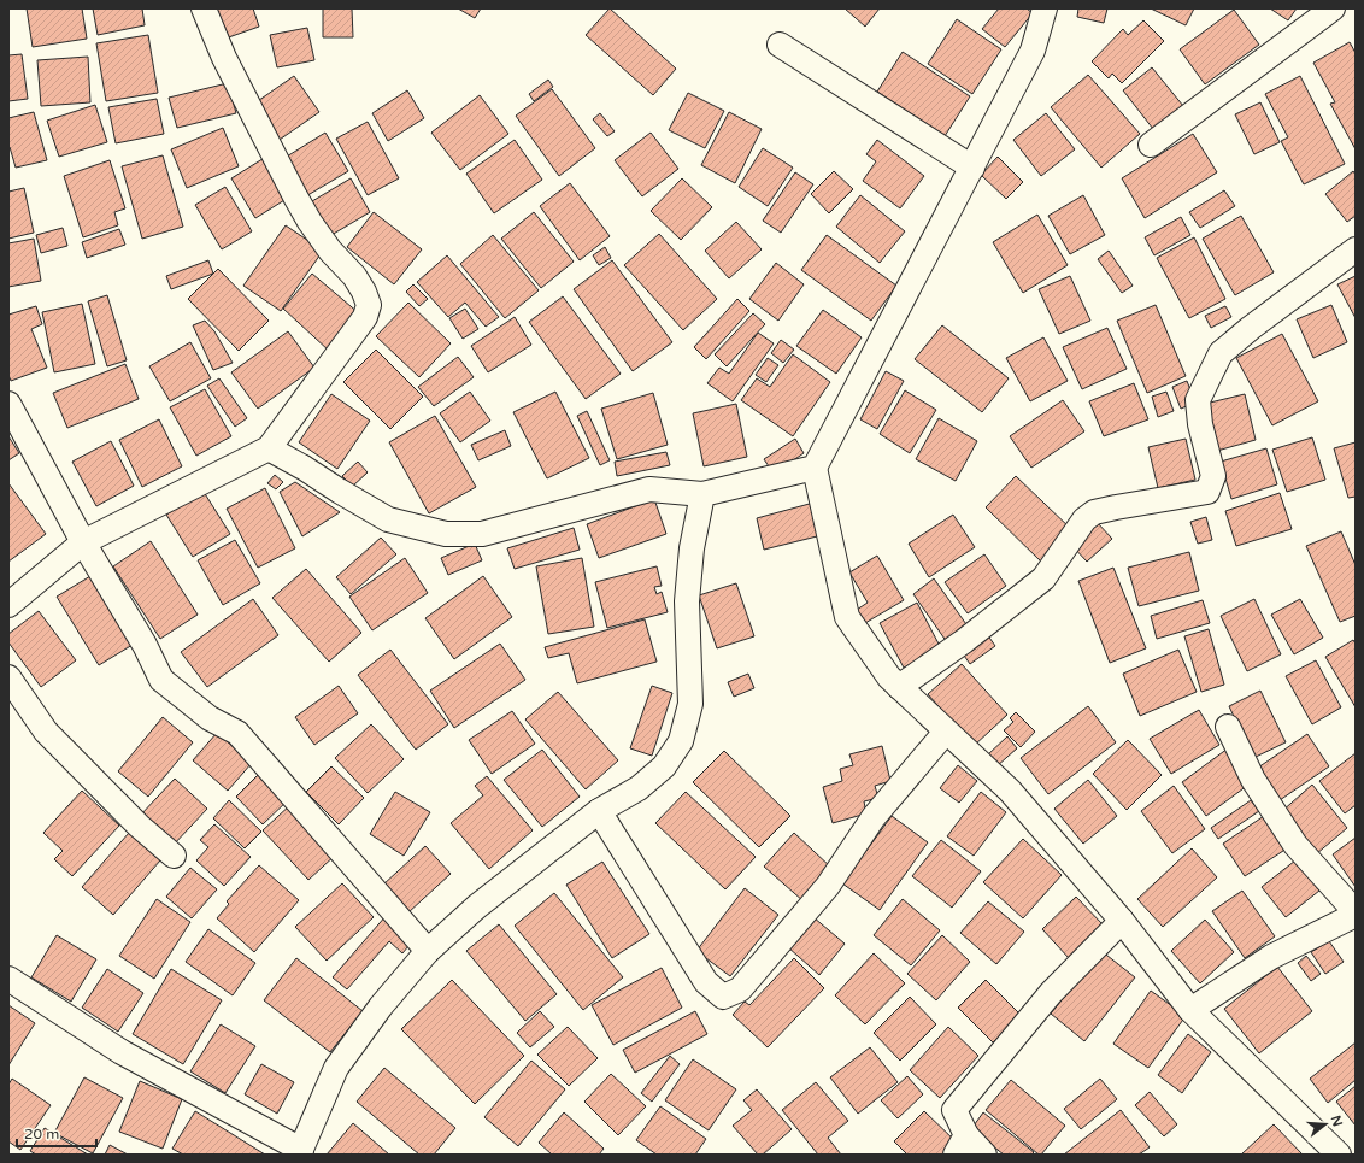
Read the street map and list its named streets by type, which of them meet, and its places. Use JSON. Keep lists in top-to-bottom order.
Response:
{
  "scale_bar": "20 m",
  "north": "right"
}
